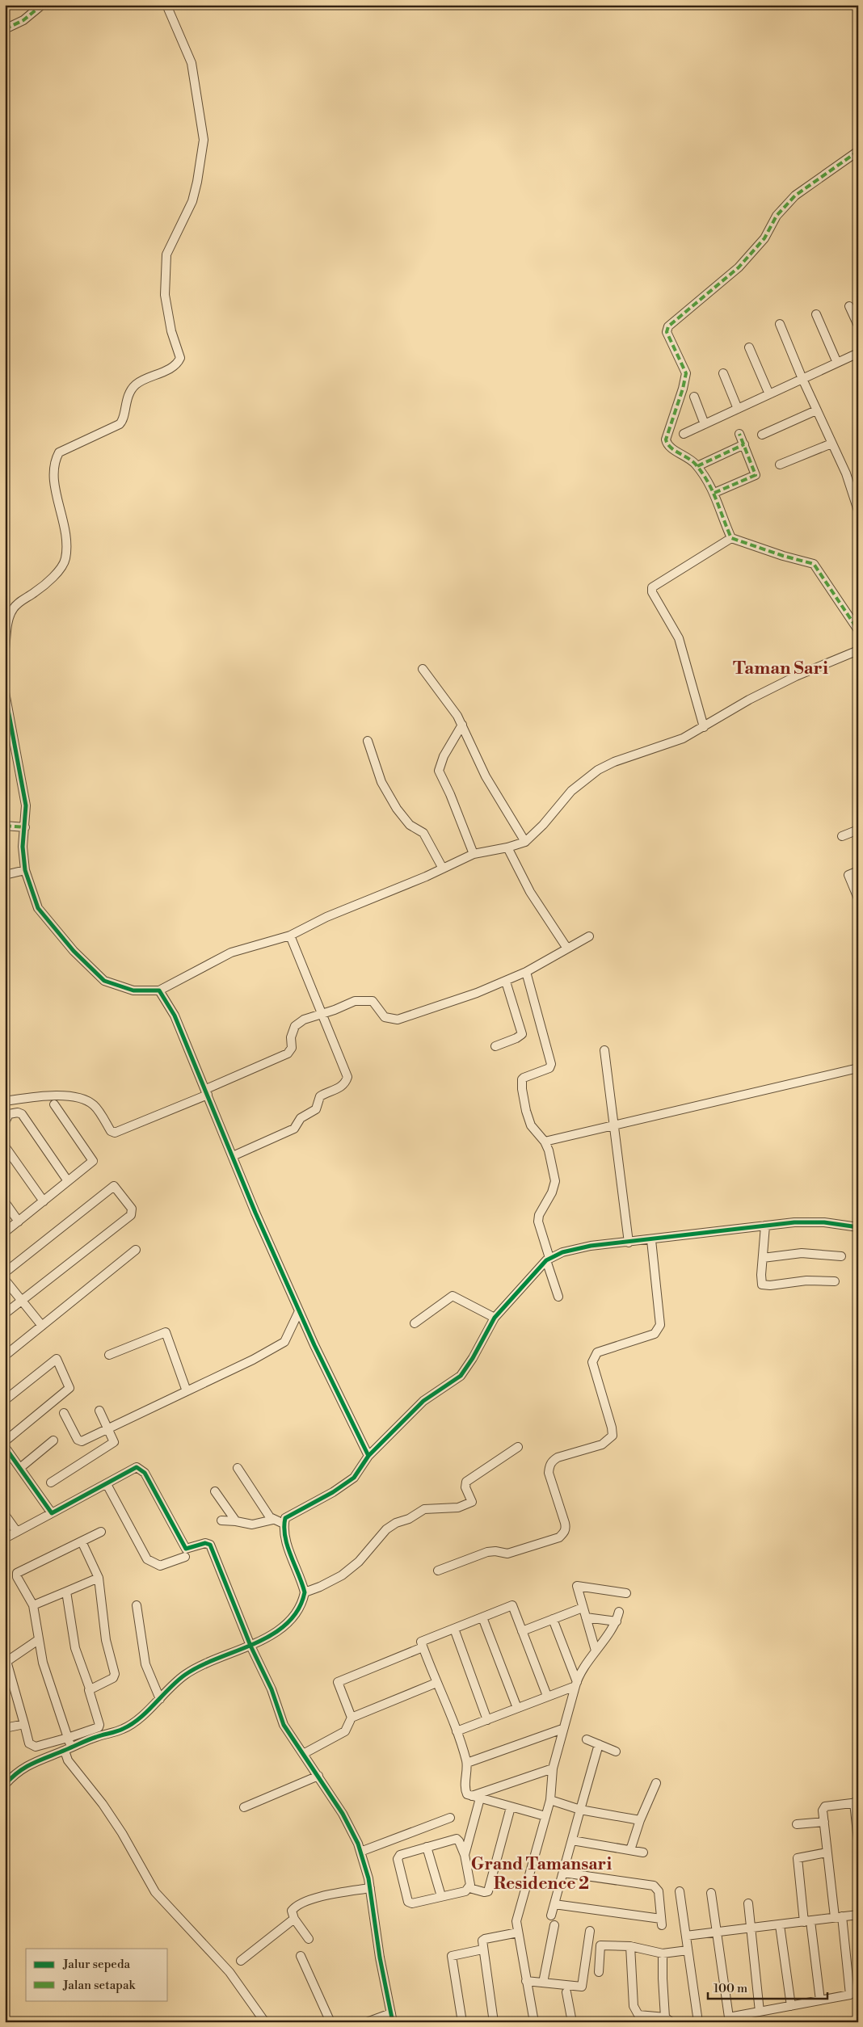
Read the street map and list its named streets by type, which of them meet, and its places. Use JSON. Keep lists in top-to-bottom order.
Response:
{
  "districts": ["Taman Sari", "Grand Tamansari Residence 2"],
  "legend": ["Jalur sepeda", "Jalan setapak"],
  "scale_bar": "100 m"
}
